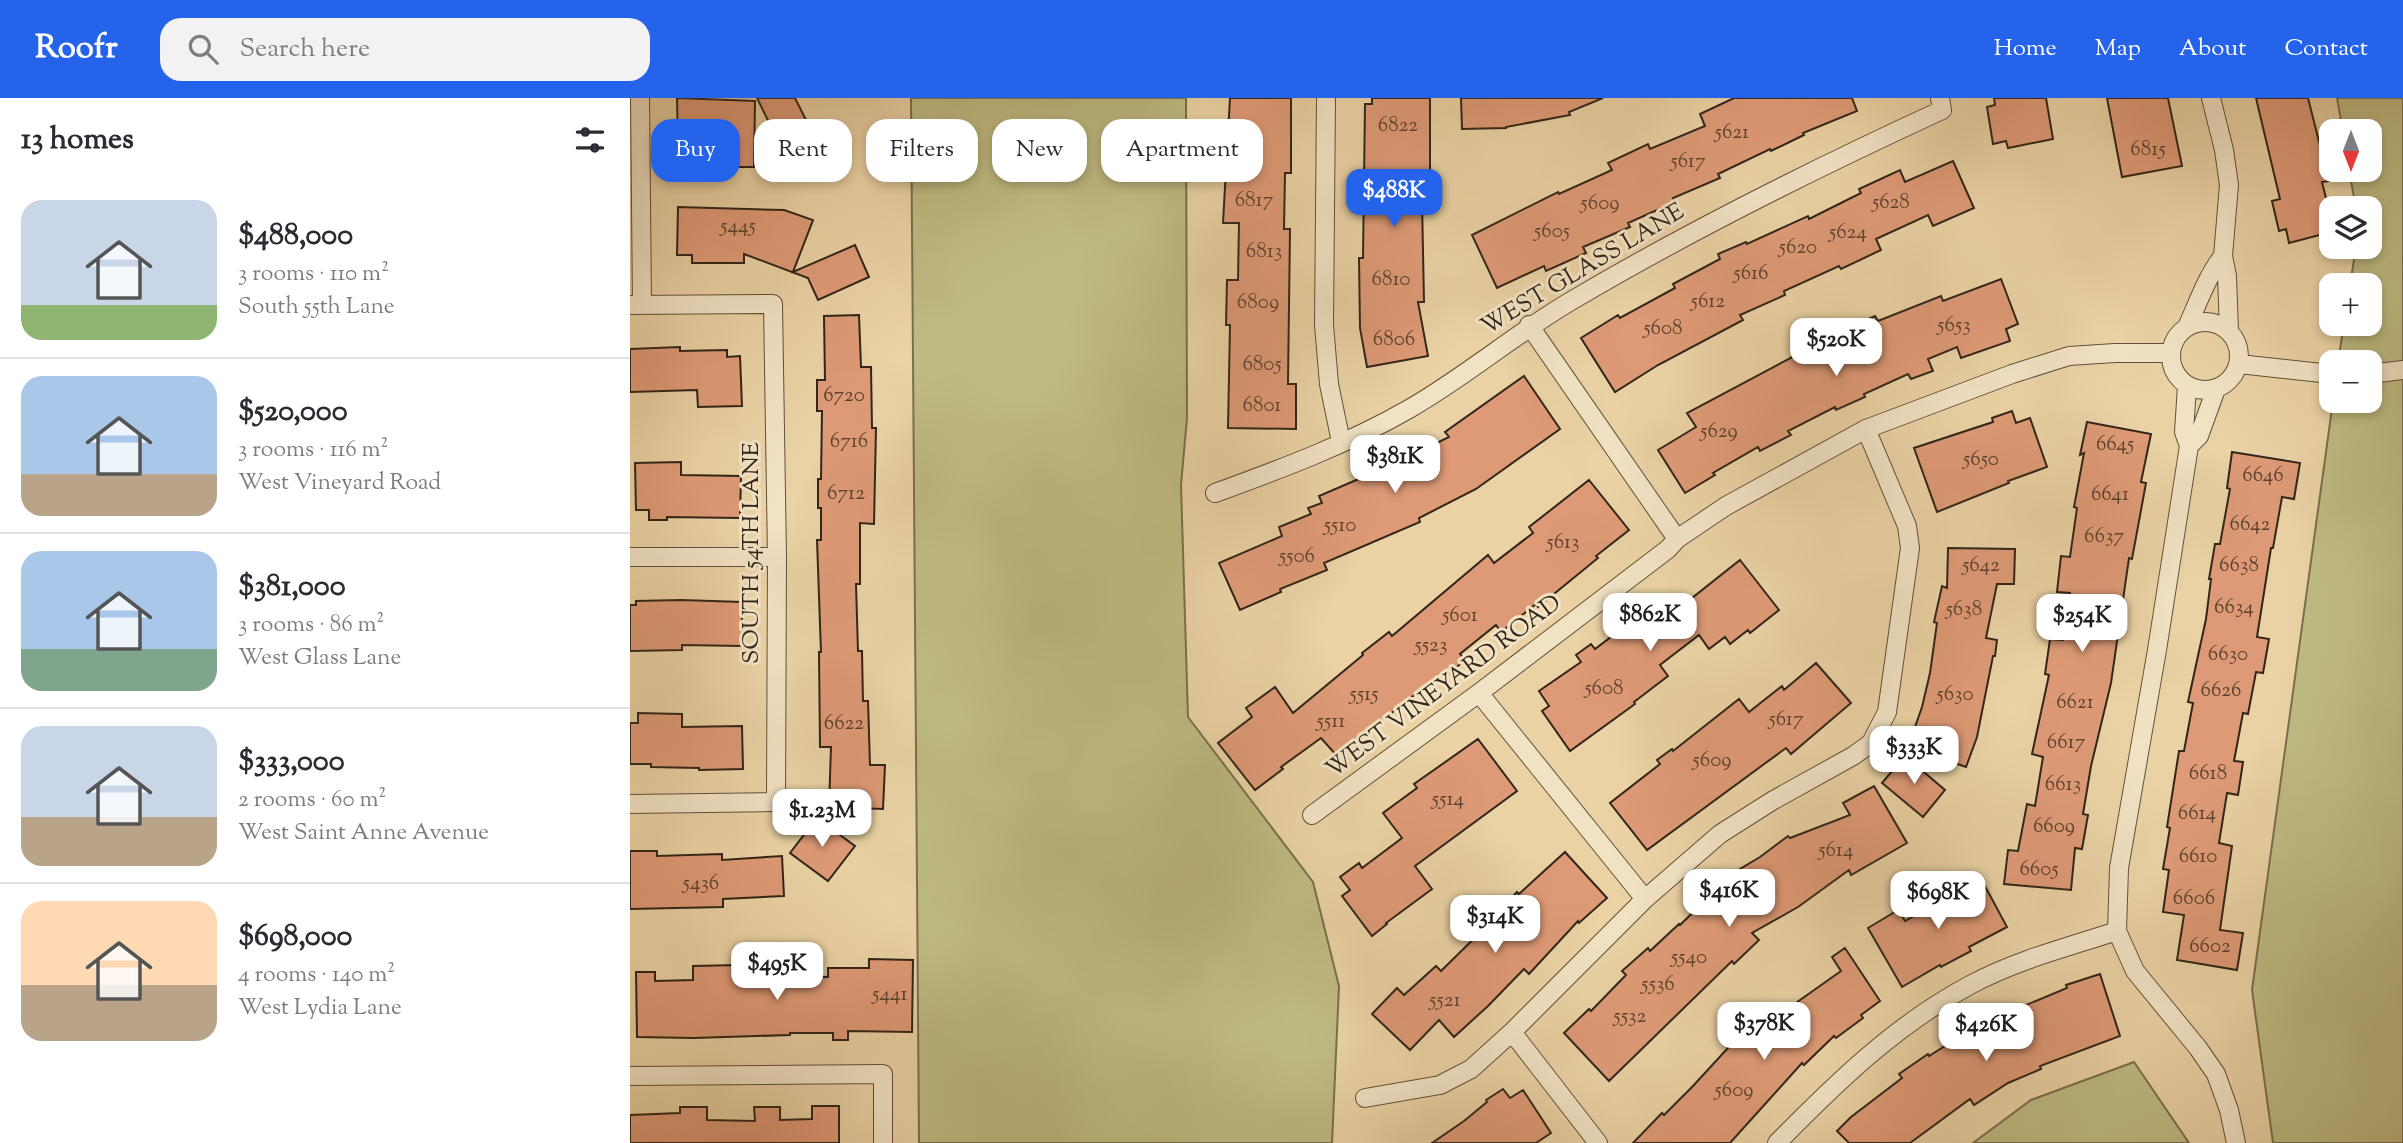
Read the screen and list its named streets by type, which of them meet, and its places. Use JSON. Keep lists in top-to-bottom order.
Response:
{
  "streets": {
    "street": ["WEST GLASS LANE", "SOUTH 54TH LANE", "WEST VINEYARD ROAD"]
  },
  "house_numbers": [
    "6822",
    "5621",
    "6815",
    "5617",
    "6817",
    "5628",
    "5609",
    "5445",
    "5605",
    "5624",
    "5620",
    "6813",
    "5616",
    "6810",
    "5612",
    "6809",
    "5653",
    "5608",
    "6806",
    "6805",
    "6720",
    "6801",
    "5629",
    "6716",
    "6645",
    "5650",
    "6646",
    "6712",
    "6641",
    "6642",
    "5510",
    "6637",
    "5613",
    "5506",
    "5642",
    "6638",
    "6634",
    "5638",
    "5601",
    "5523",
    "6630",
    "5608",
    "6626",
    "5515",
    "5630",
    "6621",
    "5617",
    "5511",
    "6622",
    "6617",
    "5609",
    "6618",
    "6613",
    "5514",
    "6614",
    "6609",
    "5614",
    "6610",
    "6605",
    "5436",
    "6606",
    "6602",
    "5540",
    "5536",
    "5441",
    "5521",
    "5532",
    "5609"
  ],
  "north": "bottom",
  "page": {
    "header": "Roofr",
    "search": "Search here",
    "nav": [
      "Home",
      "Map",
      "About",
      "Contact"
    ],
    "heading": "13 homes",
    "map_buttons": ["+", "−"],
    "chip": [
      "Buy",
      "Rent",
      "Filters",
      "New",
      "Apartment"
    ],
    "price": [
      "$488K",
      "$520K",
      "$381K",
      "$862K",
      "$254K",
      "$333K",
      "$1.23M",
      "$416K",
      "$698K",
      "$314K",
      "$495K",
      "$378K",
      "$426K"
    ],
    "list": [
      {
        "name": "$488,000",
        "note": "3 rooms · 110 m² · South 55th Lane"
      },
      {
        "name": "$520,000",
        "note": "3 rooms · 116 m² · West Vineyard Road"
      },
      {
        "name": "$381,000",
        "note": "3 rooms · 86 m² · West Glass Lane"
      },
      {
        "name": "$333,000",
        "note": "2 rooms · 60 m² · West Saint Anne Avenue"
      },
      {
        "name": "$698,000",
        "note": "4 rooms · 140 m² · West Lydia Lane"
      }
    ]
  }
}
